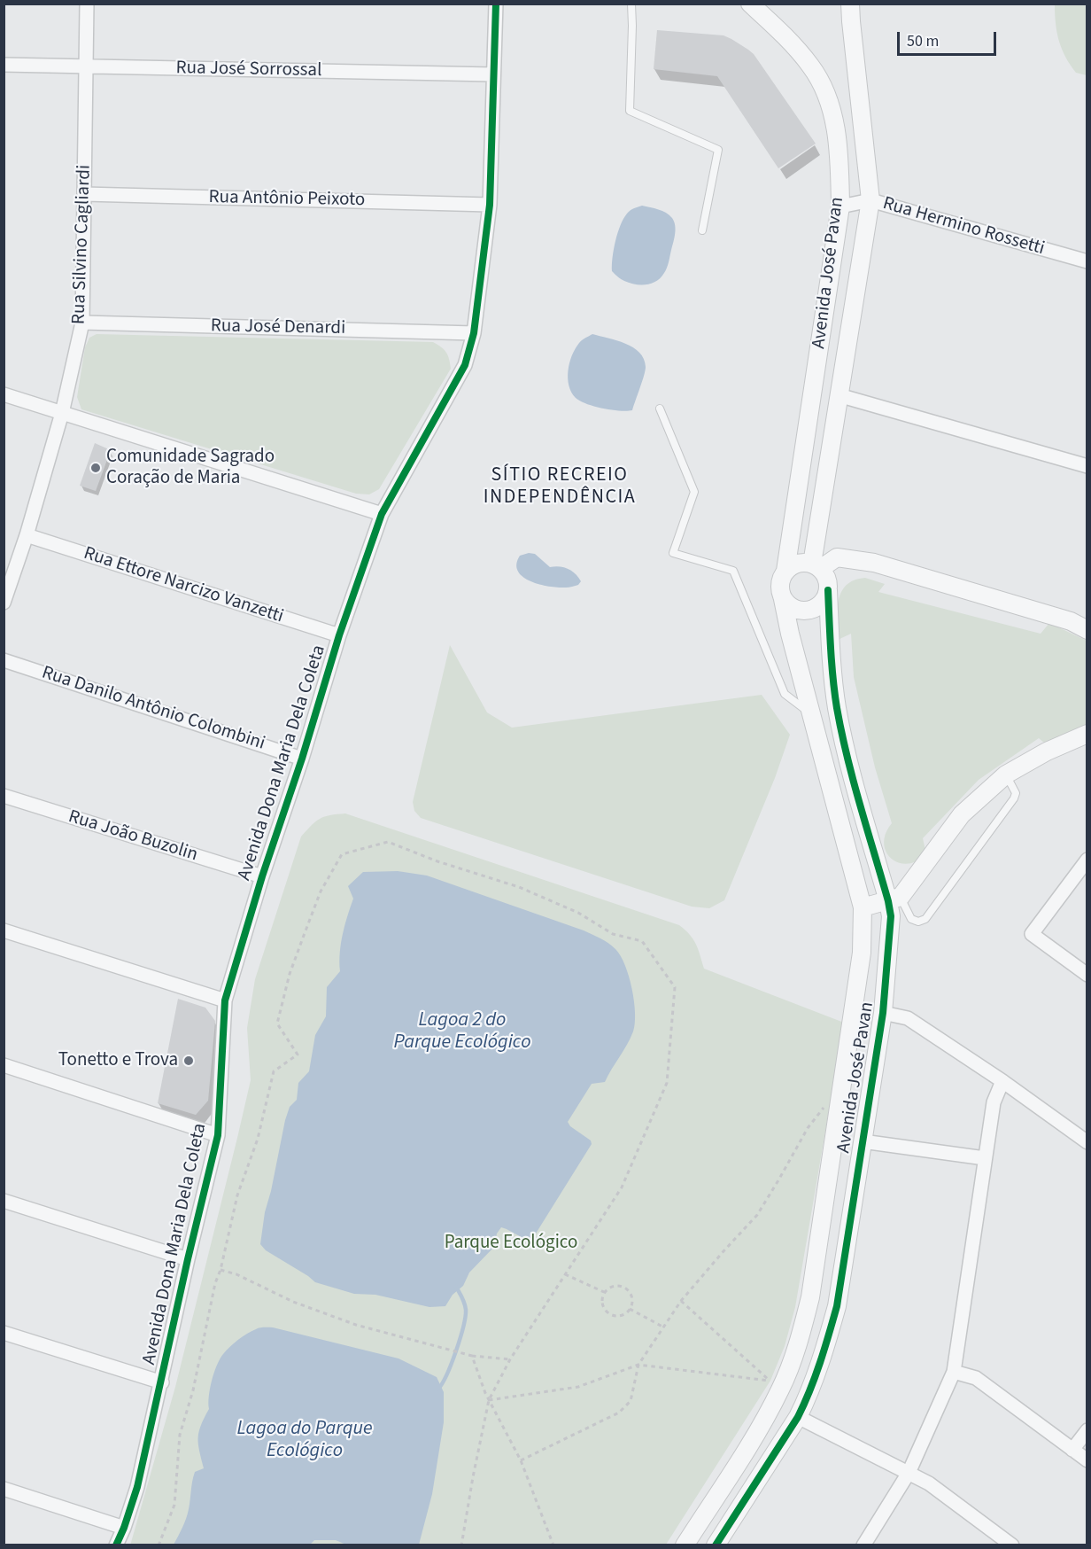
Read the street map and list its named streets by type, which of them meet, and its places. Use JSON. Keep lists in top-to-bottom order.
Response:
{
  "streets": {
    "street": [
      "Rua José Sorrossal",
      "Rua Antônio Peixoto",
      "Rua Hermino Rossetti",
      "Rua Silvino Cagliardi",
      "Avenida José Pavan",
      "Rua José Denardi",
      "Rua Ettore Narcizo Vanzetti",
      "Rua Danilo Antônio Colombini",
      "Avenida Dona Maria Dela Coleta",
      "Rua João Buzolin"
    ]
  },
  "crossings": [
    ["Rua José Sorrossal", "Rua Silvino Cagliardi"],
    ["Rua José Sorrossal", "Avenida Dona Maria Dela Coleta"],
    ["Rua Antônio Peixoto", "Rua Silvino Cagliardi"],
    ["Rua Antônio Peixoto", "Avenida Dona Maria Dela Coleta"],
    ["Rua Hermino Rossetti", "Avenida José Pavan"],
    ["Rua Silvino Cagliardi", "Rua José Denardi"],
    ["Rua Silvino Cagliardi", "Rua Ettore Narcizo Vanzetti"],
    ["Rua José Denardi", "Avenida Dona Maria Dela Coleta"],
    ["Rua Ettore Narcizo Vanzetti", "Avenida Dona Maria Dela Coleta"],
    ["Rua Danilo Antônio Colombini", "Avenida Dona Maria Dela Coleta"],
    ["Avenida Dona Maria Dela Coleta", "Rua João Buzolin"]
  ],
  "districts": ["SÍTIO RECREIO INDEPENDÊNCIA"],
  "water": ["Lagoa 2 do Parque Ecológico", "Lagoa do Parque Ecológico"],
  "parks": ["Parque Ecológico"],
  "places": ["Comunidade Sagrado Coração de Maria", "Tonetto e Trova"],
  "scale_bar": "50 m"
}
